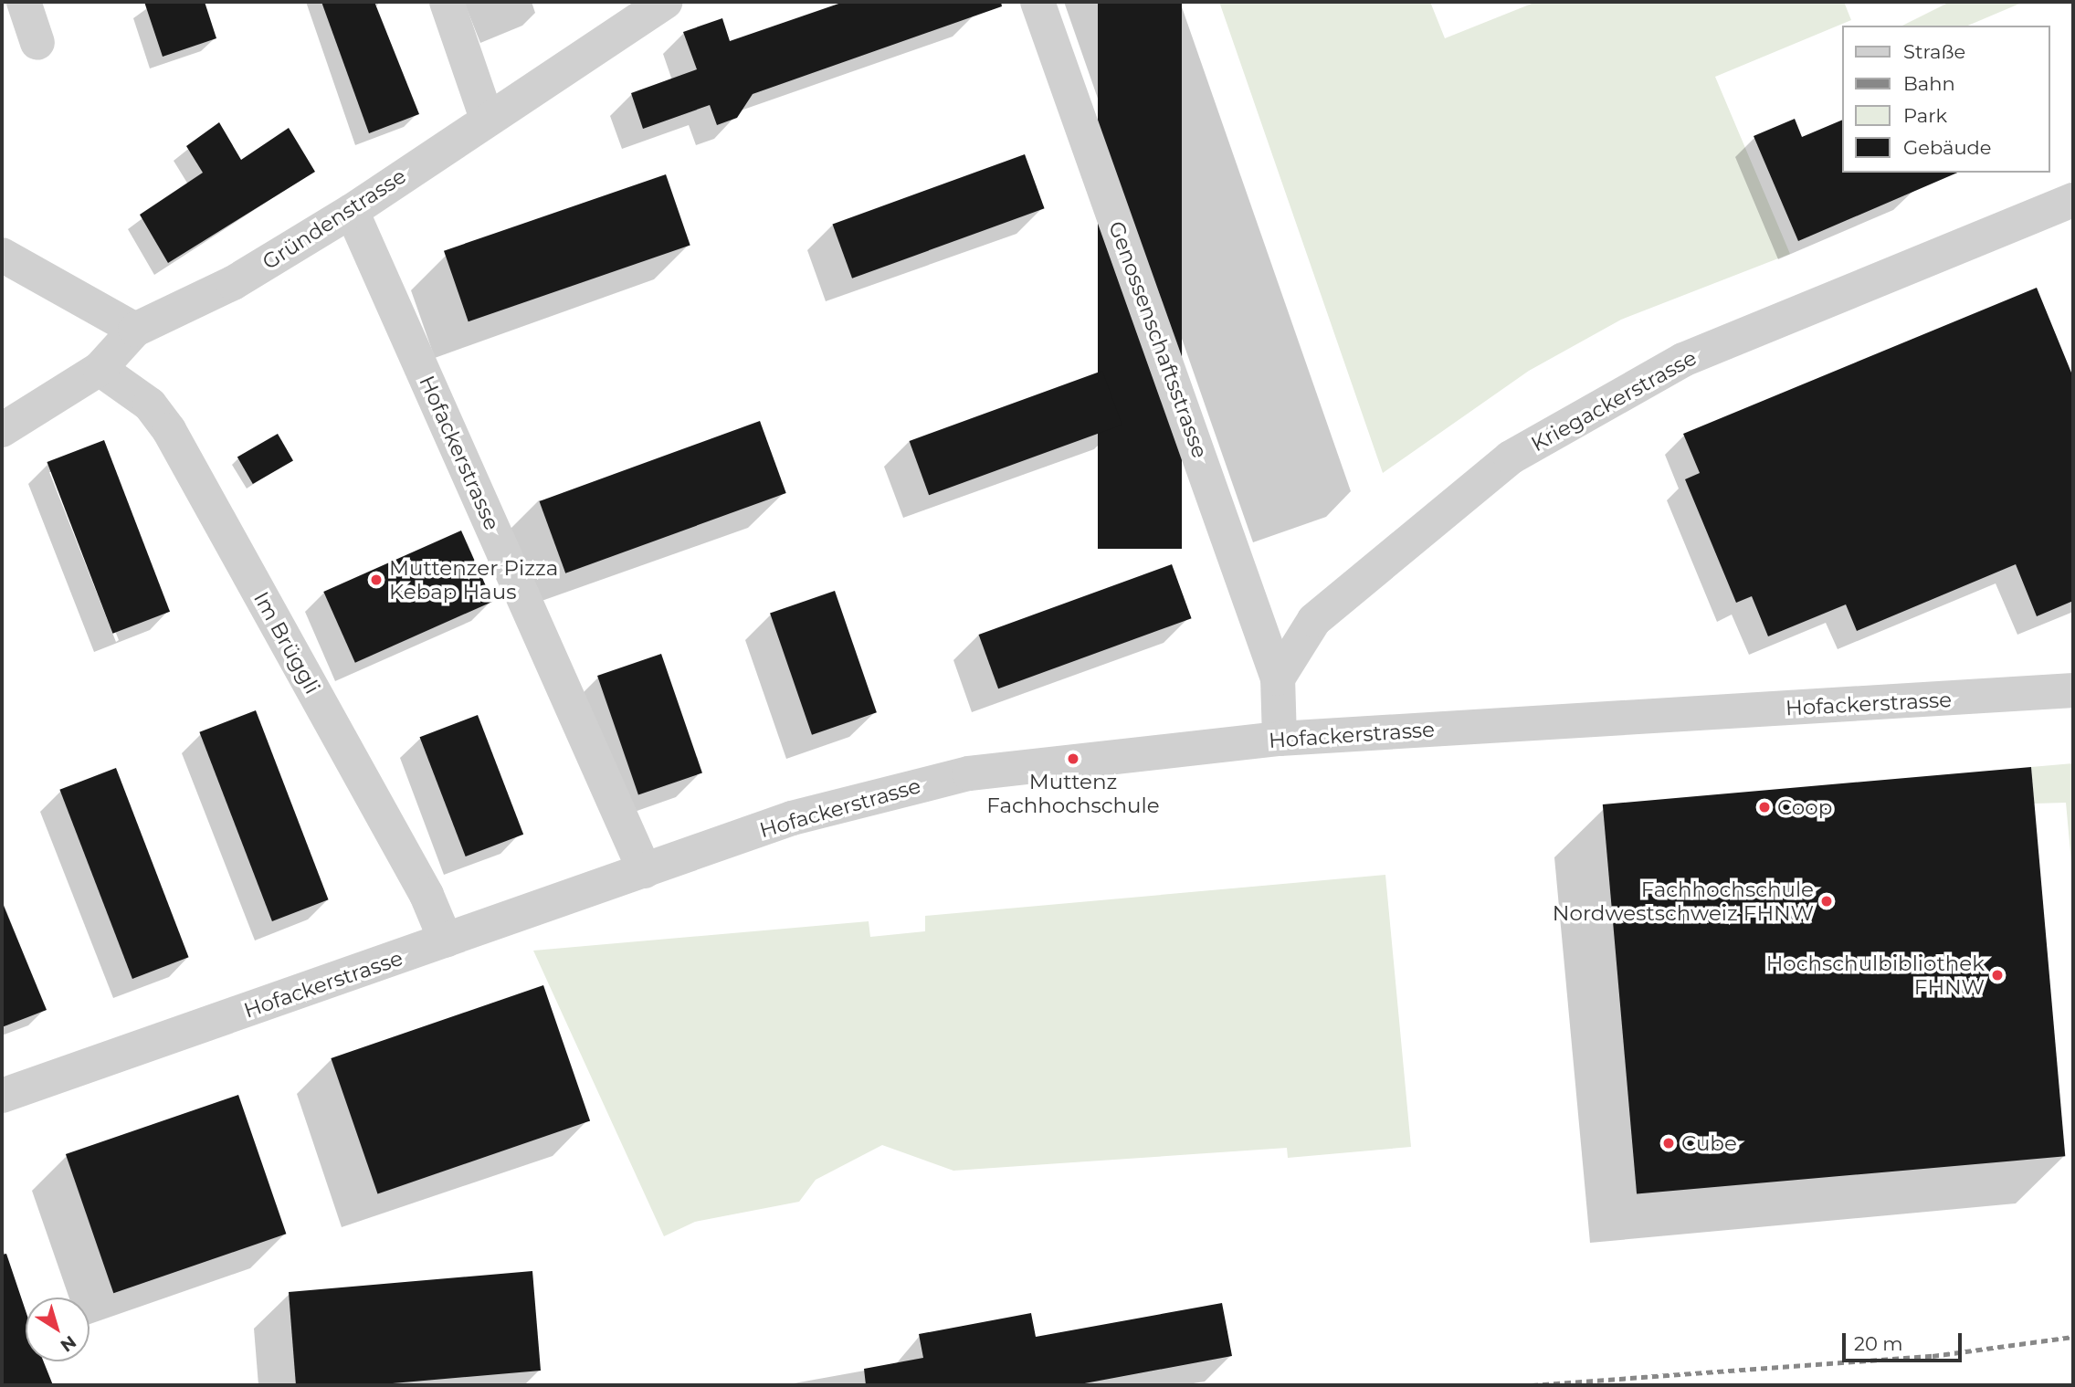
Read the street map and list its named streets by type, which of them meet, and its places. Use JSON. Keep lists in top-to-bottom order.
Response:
{
  "streets": {
    "street": [
      "Gründenstrasse",
      "Genossenschaftsstrasse",
      "Kriegackerstrasse",
      "Hofackerstrasse",
      "Im Brüggli"
    ]
  },
  "crossings": [
    ["Gründenstrasse", "Hofackerstrasse"],
    ["Gründenstrasse", "Im Brüggli"],
    ["Genossenschaftsstrasse", "Kriegackerstrasse"],
    ["Hofackerstrasse", "Im Brüggli"]
  ],
  "places": [
    "Muttenzer Pizza Kebap Haus",
    "Muttenz Fachhochschule",
    "Coop",
    "Fachhochschule Nordwestschweiz FHNW",
    "Hochschulbibliothek FHNW",
    "Cube"
  ],
  "legend": [
    "Straße",
    "Bahn",
    "Park",
    "Gebäude"
  ],
  "scale_bar": "20 m",
  "north": "bottom right"
}
